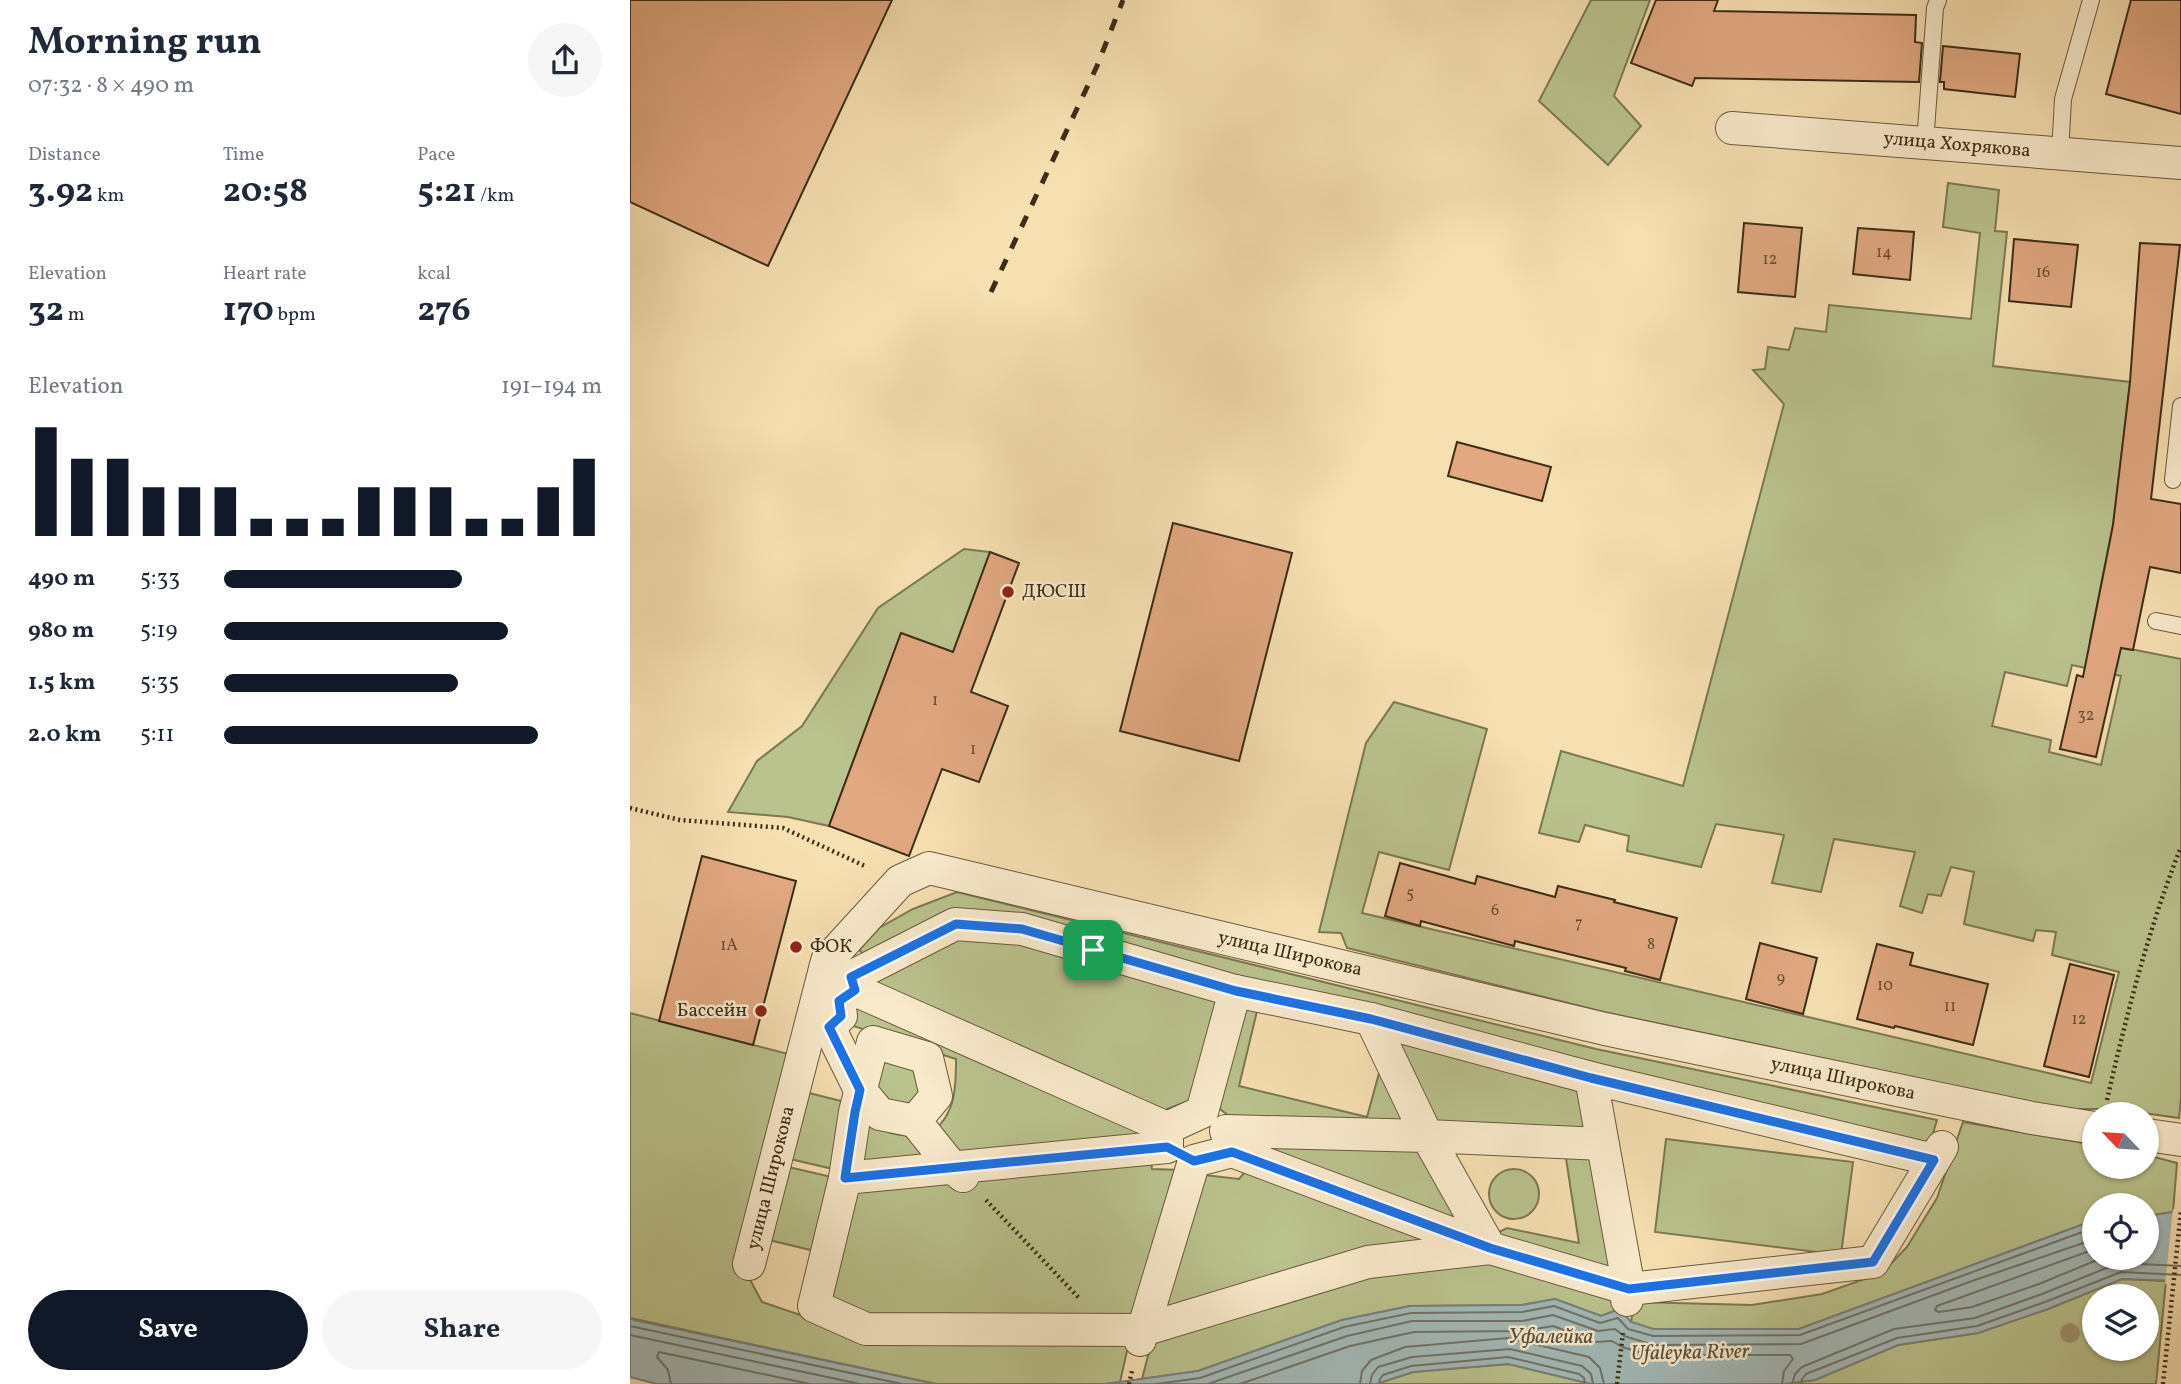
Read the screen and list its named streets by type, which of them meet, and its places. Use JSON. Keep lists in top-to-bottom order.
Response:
{
  "streets": {
    "street": ["улица Хохрякова", "улица Широкова"]
  },
  "water": ["Уфалейка", "Ufaleyka River"],
  "places": ["ДЮСШ", "ФОК", "Бассейн"],
  "house_numbers": [
    "14",
    "12",
    "16",
    "1",
    "32",
    "1",
    "5",
    "6",
    "7",
    "8",
    "1А",
    "9",
    "10",
    "11",
    "12"
  ],
  "north": "top left",
  "page": {
    "heading": ["Morning run", "07:32 · 8 × 490 m"],
    "stats": [
      ["Distance", "3.92 km"],
      ["Time", "20:58"],
      ["Pace", "5:21 /km"],
      ["Elevation", "32 m"],
      ["Heart rate", "170 bpm"],
      ["kcal", "276"]
    ],
    "chart": ["Elevation", "191–194 m"],
    "list": [
      {
        "name": "490 m",
        "note": "5:33"
      },
      {
        "name": "980 m",
        "note": "5:19"
      },
      {
        "name": "1.5 km",
        "note": "5:35"
      },
      {
        "name": "2.0 km",
        "note": "5:11"
      }
    ],
    "buttons": ["Save", "Share"]
  }
}
